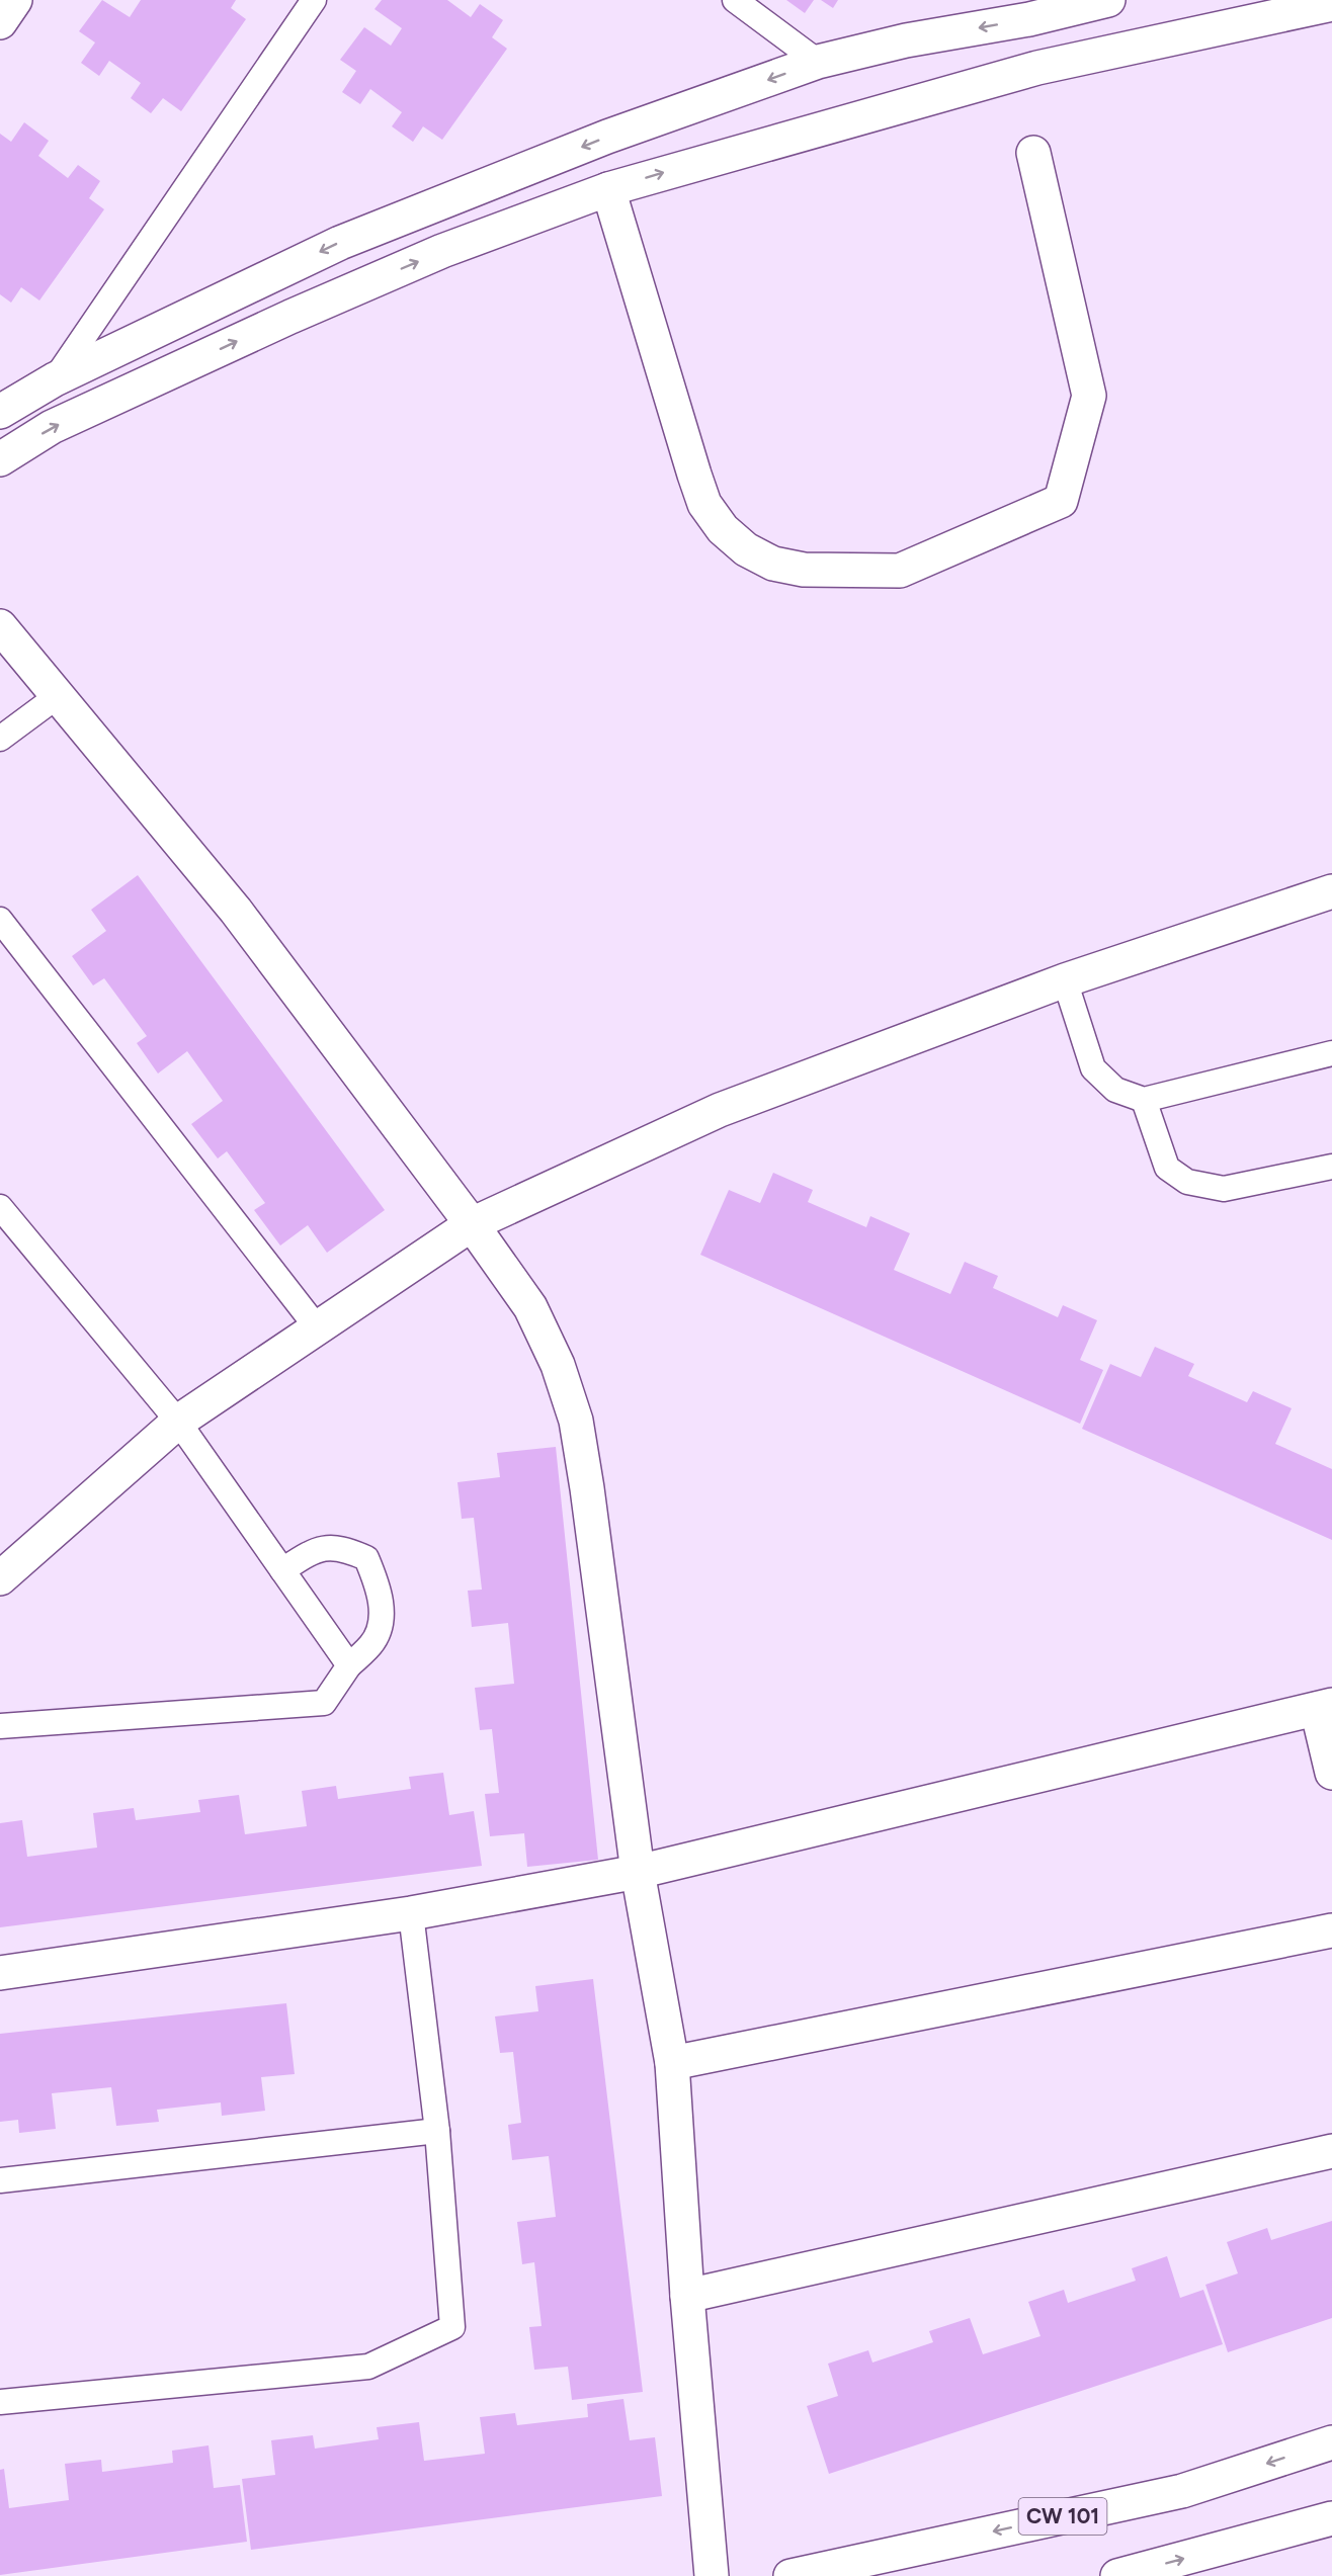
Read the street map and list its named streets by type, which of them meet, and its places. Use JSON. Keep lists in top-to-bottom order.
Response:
{
  "streets": {
    "street": ["CW 101"]
  }
}
